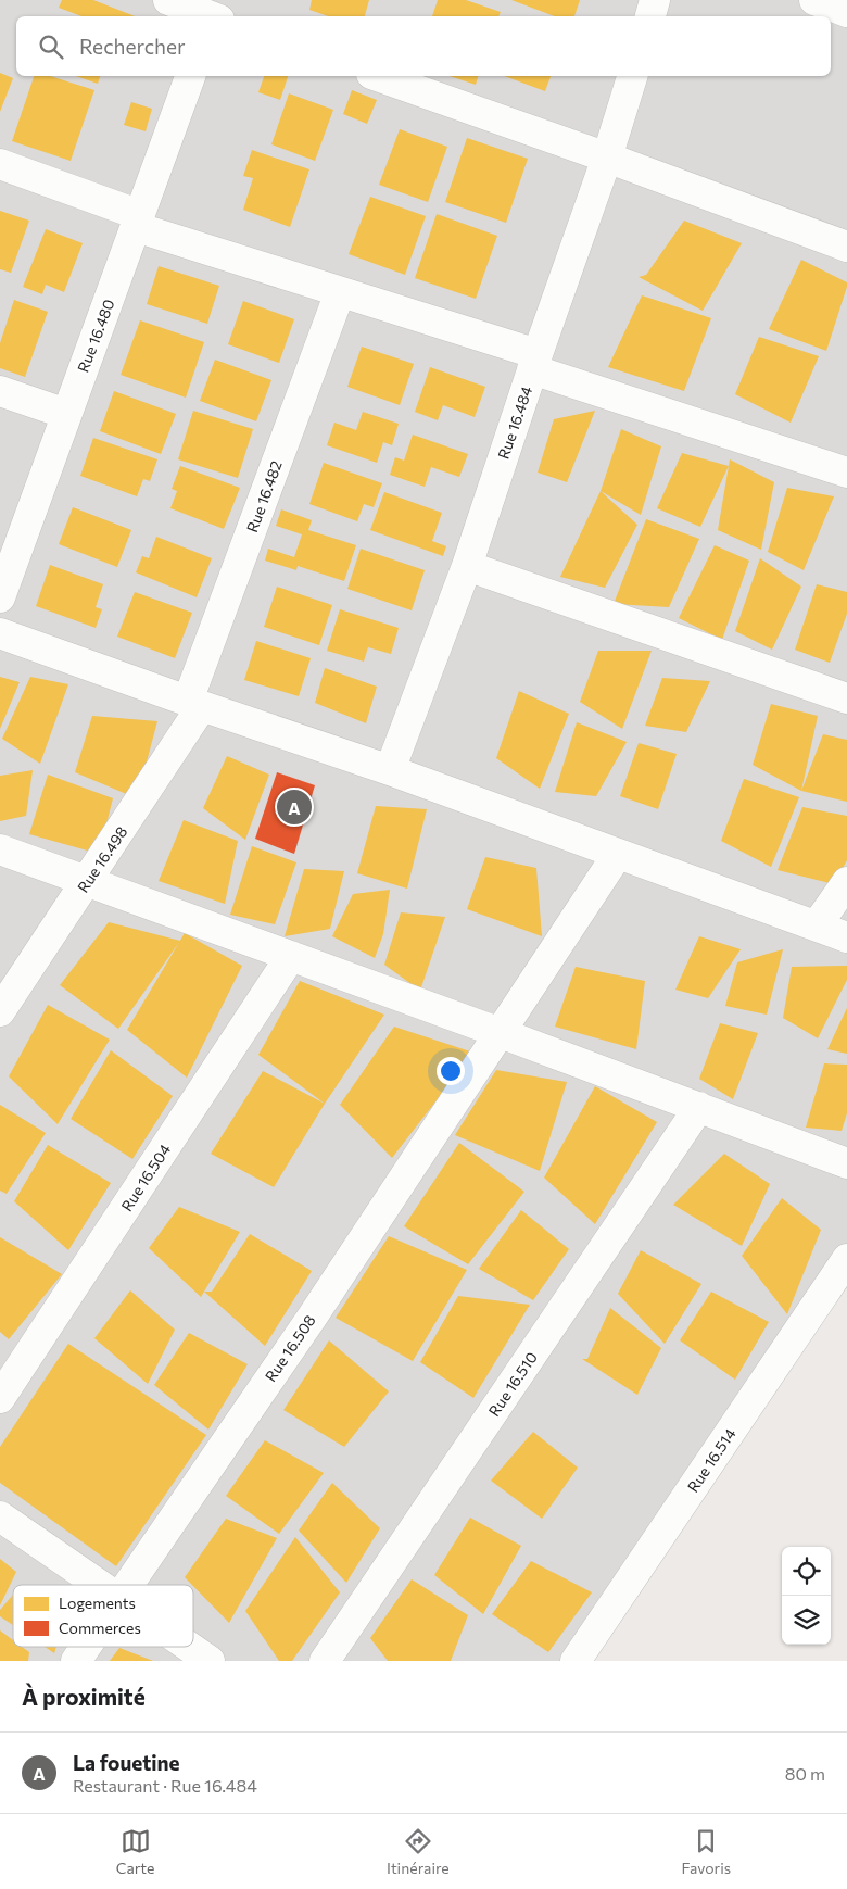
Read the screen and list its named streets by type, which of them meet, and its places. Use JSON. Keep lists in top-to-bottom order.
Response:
{
  "streets": {
    "street": [
      "Rue 16.480",
      "Rue 16.484",
      "Rue 16.482",
      "Rue 16.498",
      "Rue 16.504",
      "Rue 16.508",
      "Rue 16.510",
      "Rue 16.514"
    ]
  },
  "crossings": [
    ["Rue 16.482", "Rue 16.498"]
  ],
  "legend": ["Logements", "Commerces"],
  "page": {
    "search": "Rechercher",
    "pins": "A",
    "heading": "À proximité",
    "list": [
      {
        "mark": "A",
        "name": "La fouetine",
        "note": "Restaurant · Rue 16.484",
        "value": "80 m"
      }
    ],
    "nav": ["Carte", "Itinéraire", "Favoris"]
  }
}
